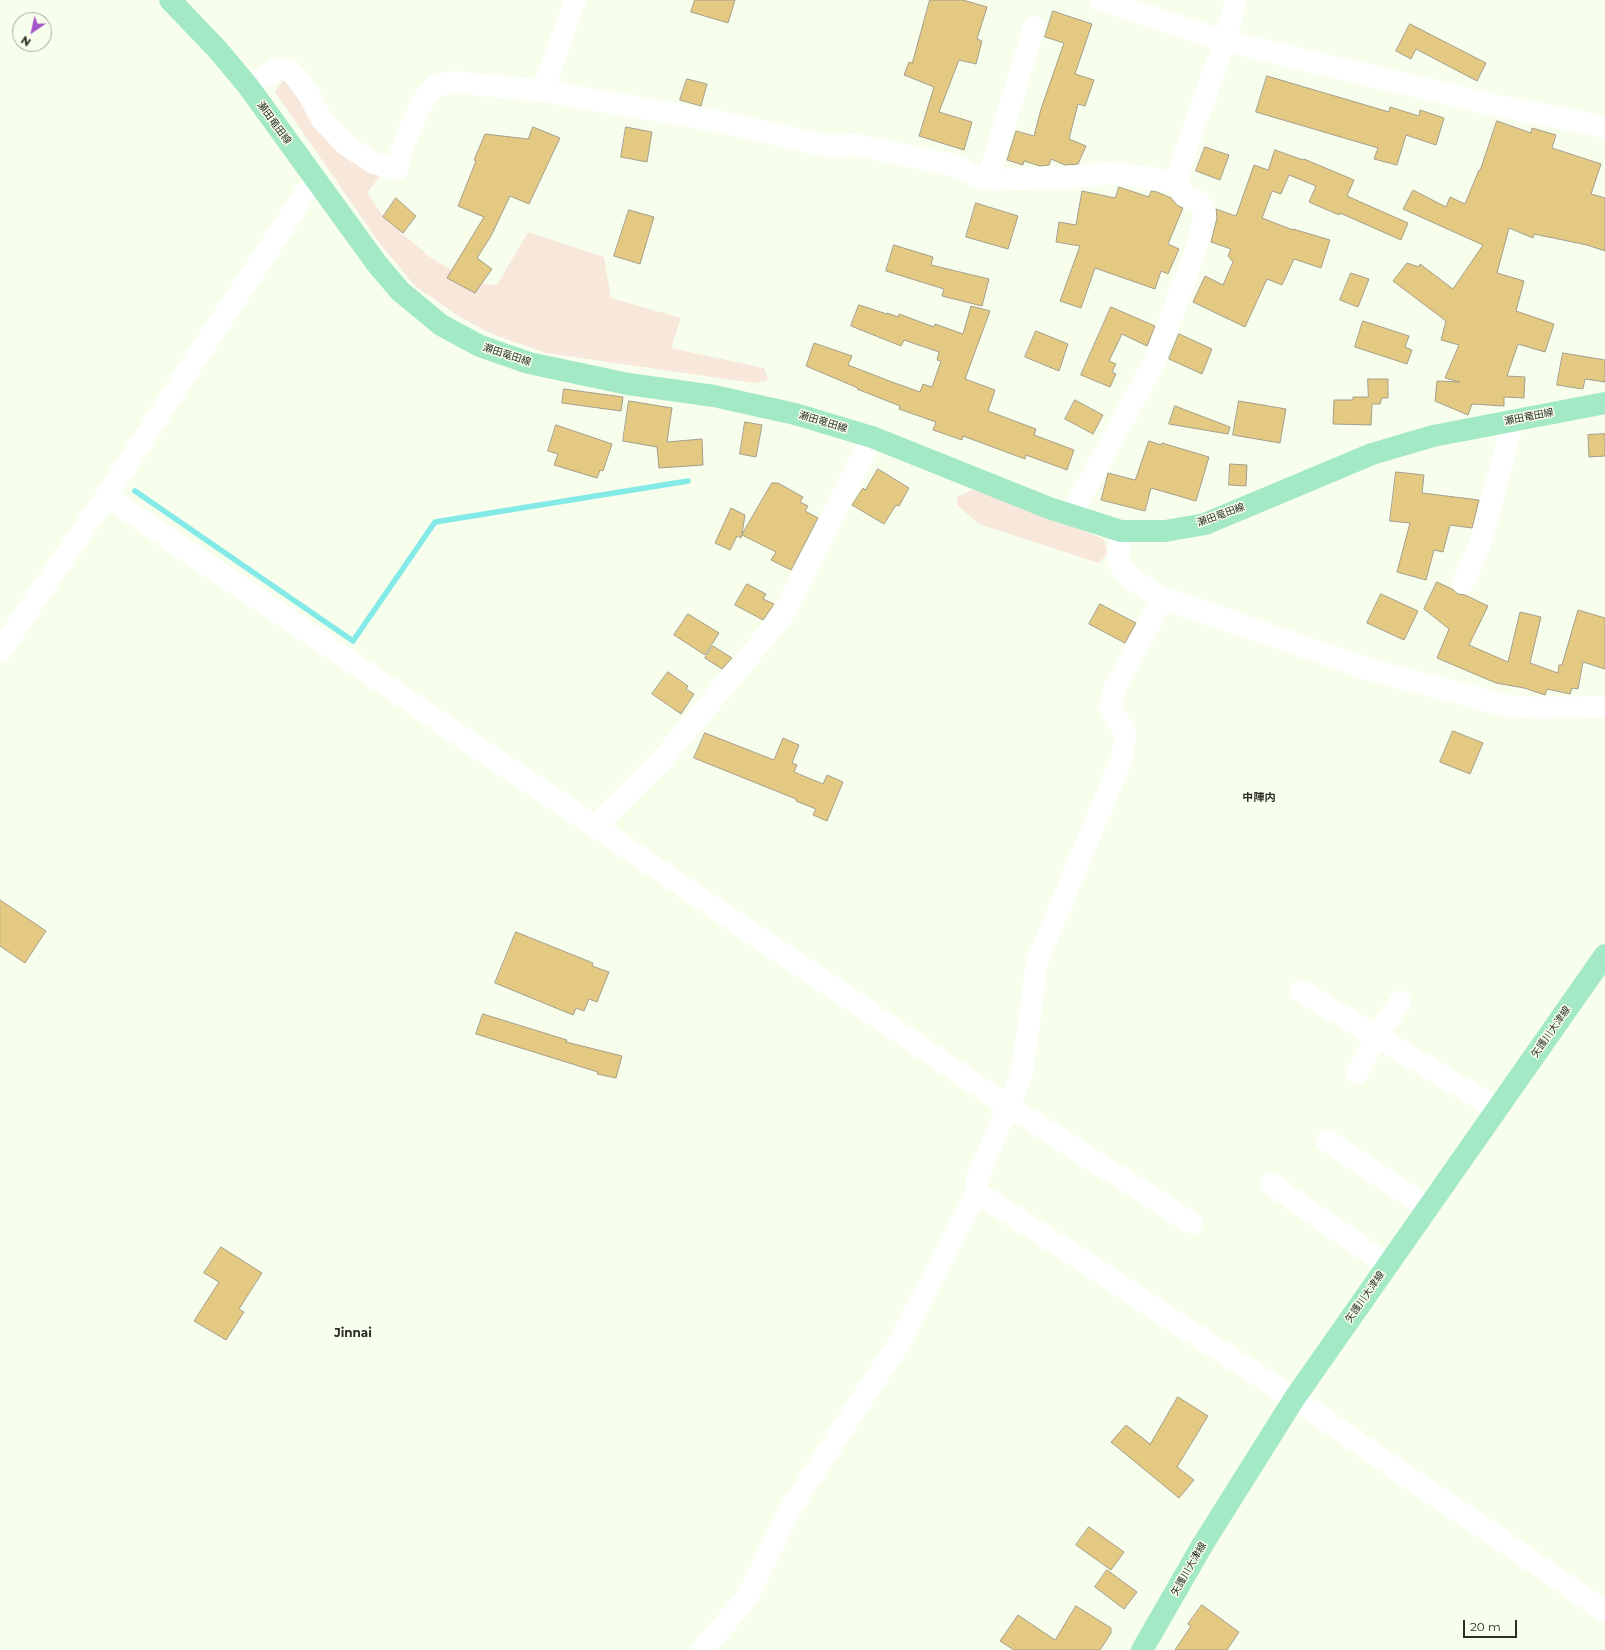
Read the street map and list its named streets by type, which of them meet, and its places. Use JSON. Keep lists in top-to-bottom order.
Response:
{
  "streets": {
    "main road": ["瀬田竜田線", "矢護川大津線"]
  },
  "districts": ["中陣内", "Jinnai"],
  "scale_bar": "20 m",
  "north": "bottom left"
}
